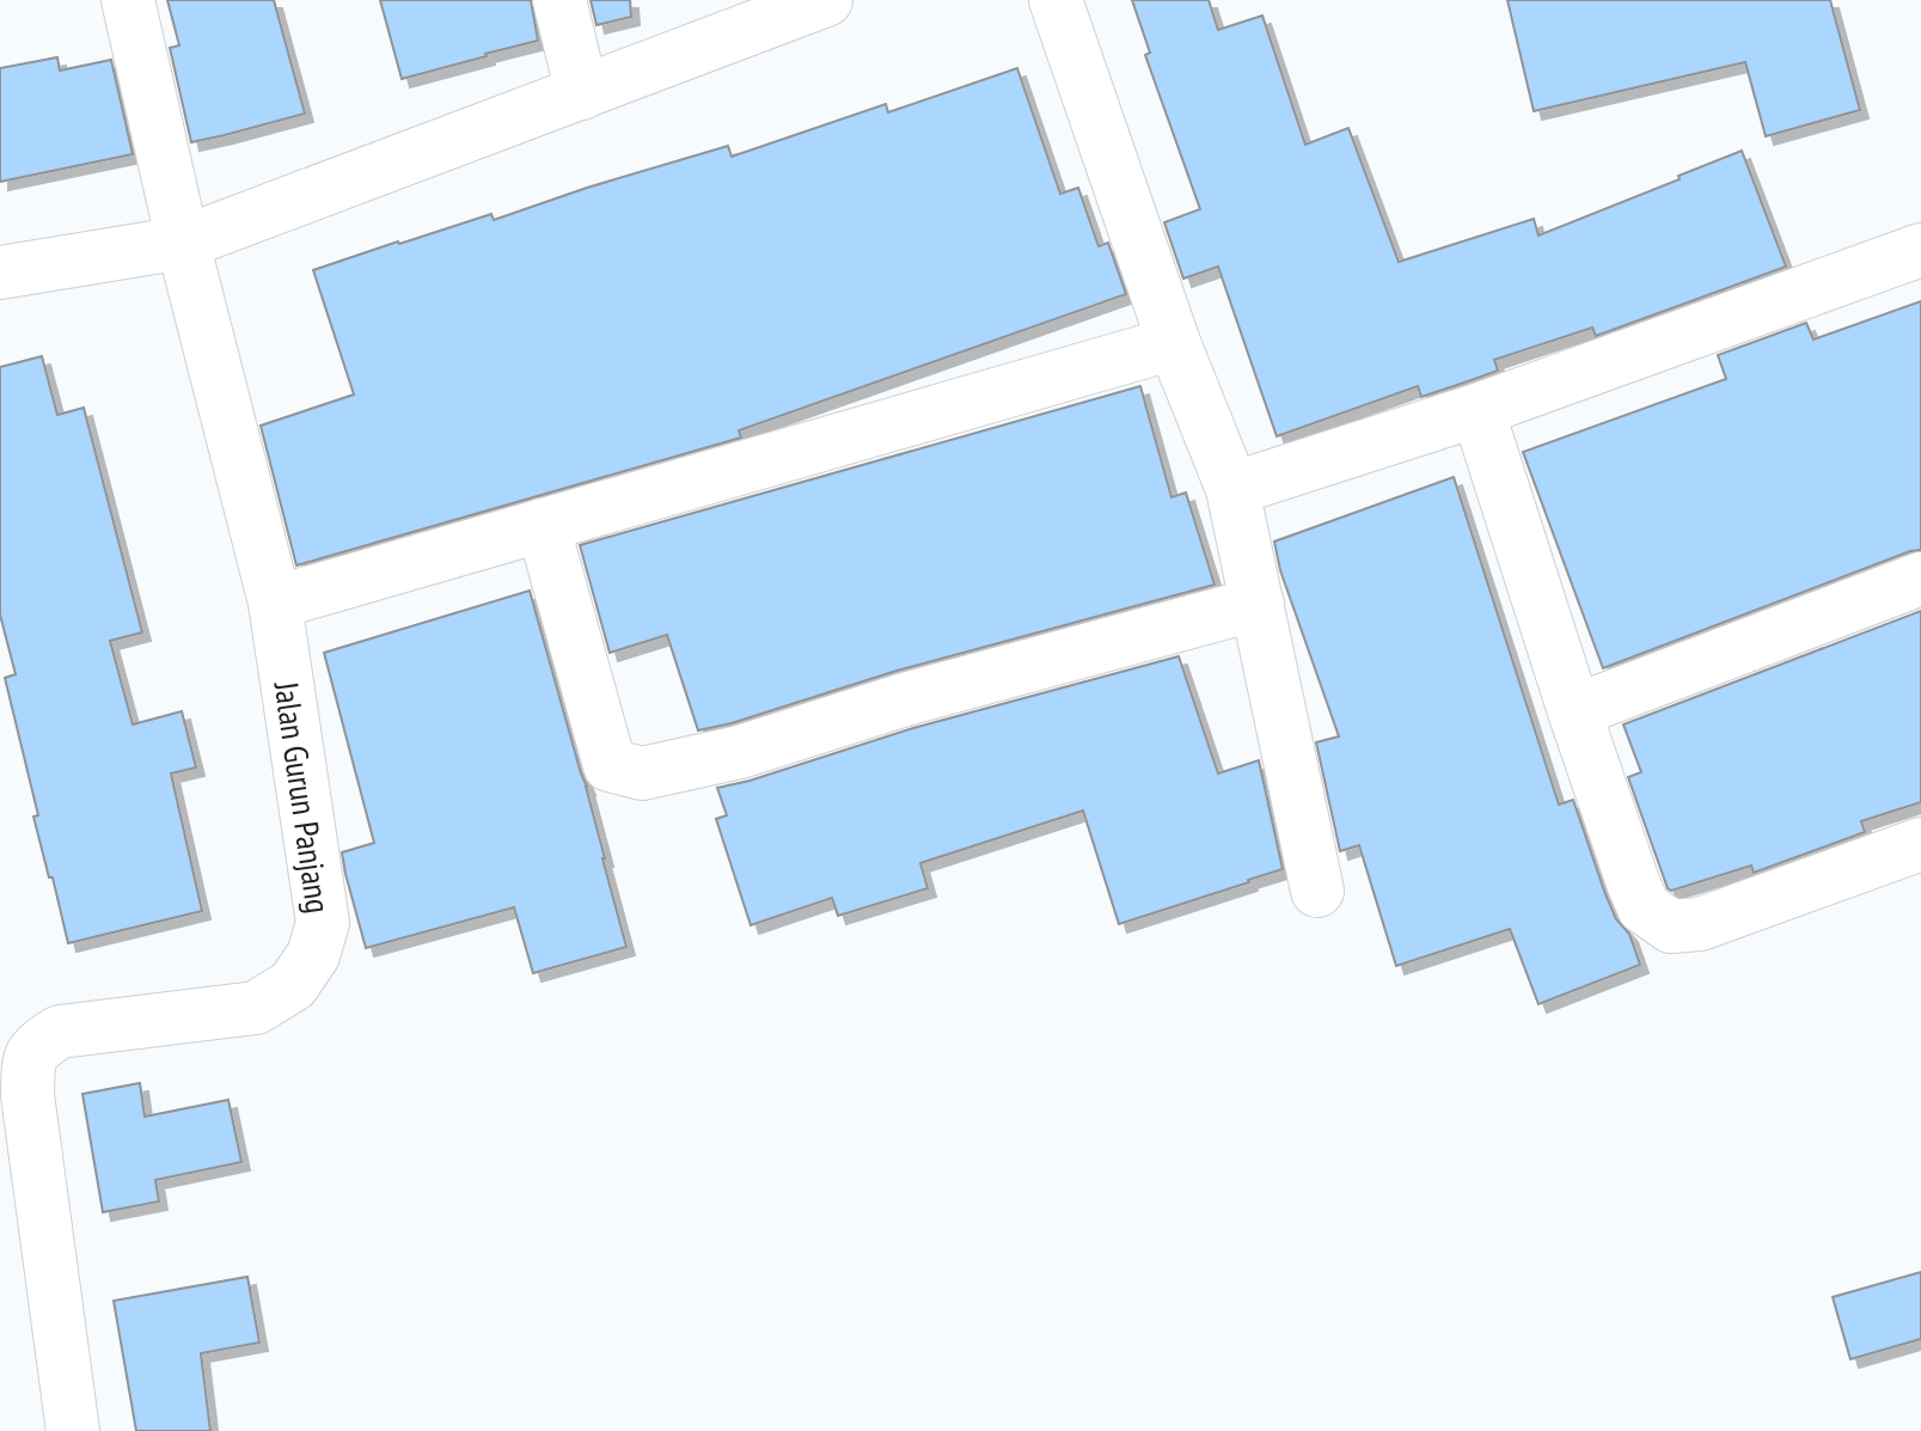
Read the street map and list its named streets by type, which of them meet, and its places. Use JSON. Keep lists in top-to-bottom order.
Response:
{
  "streets": {
    "street": ["Jalan Gurun Panjang"]
  }
}
